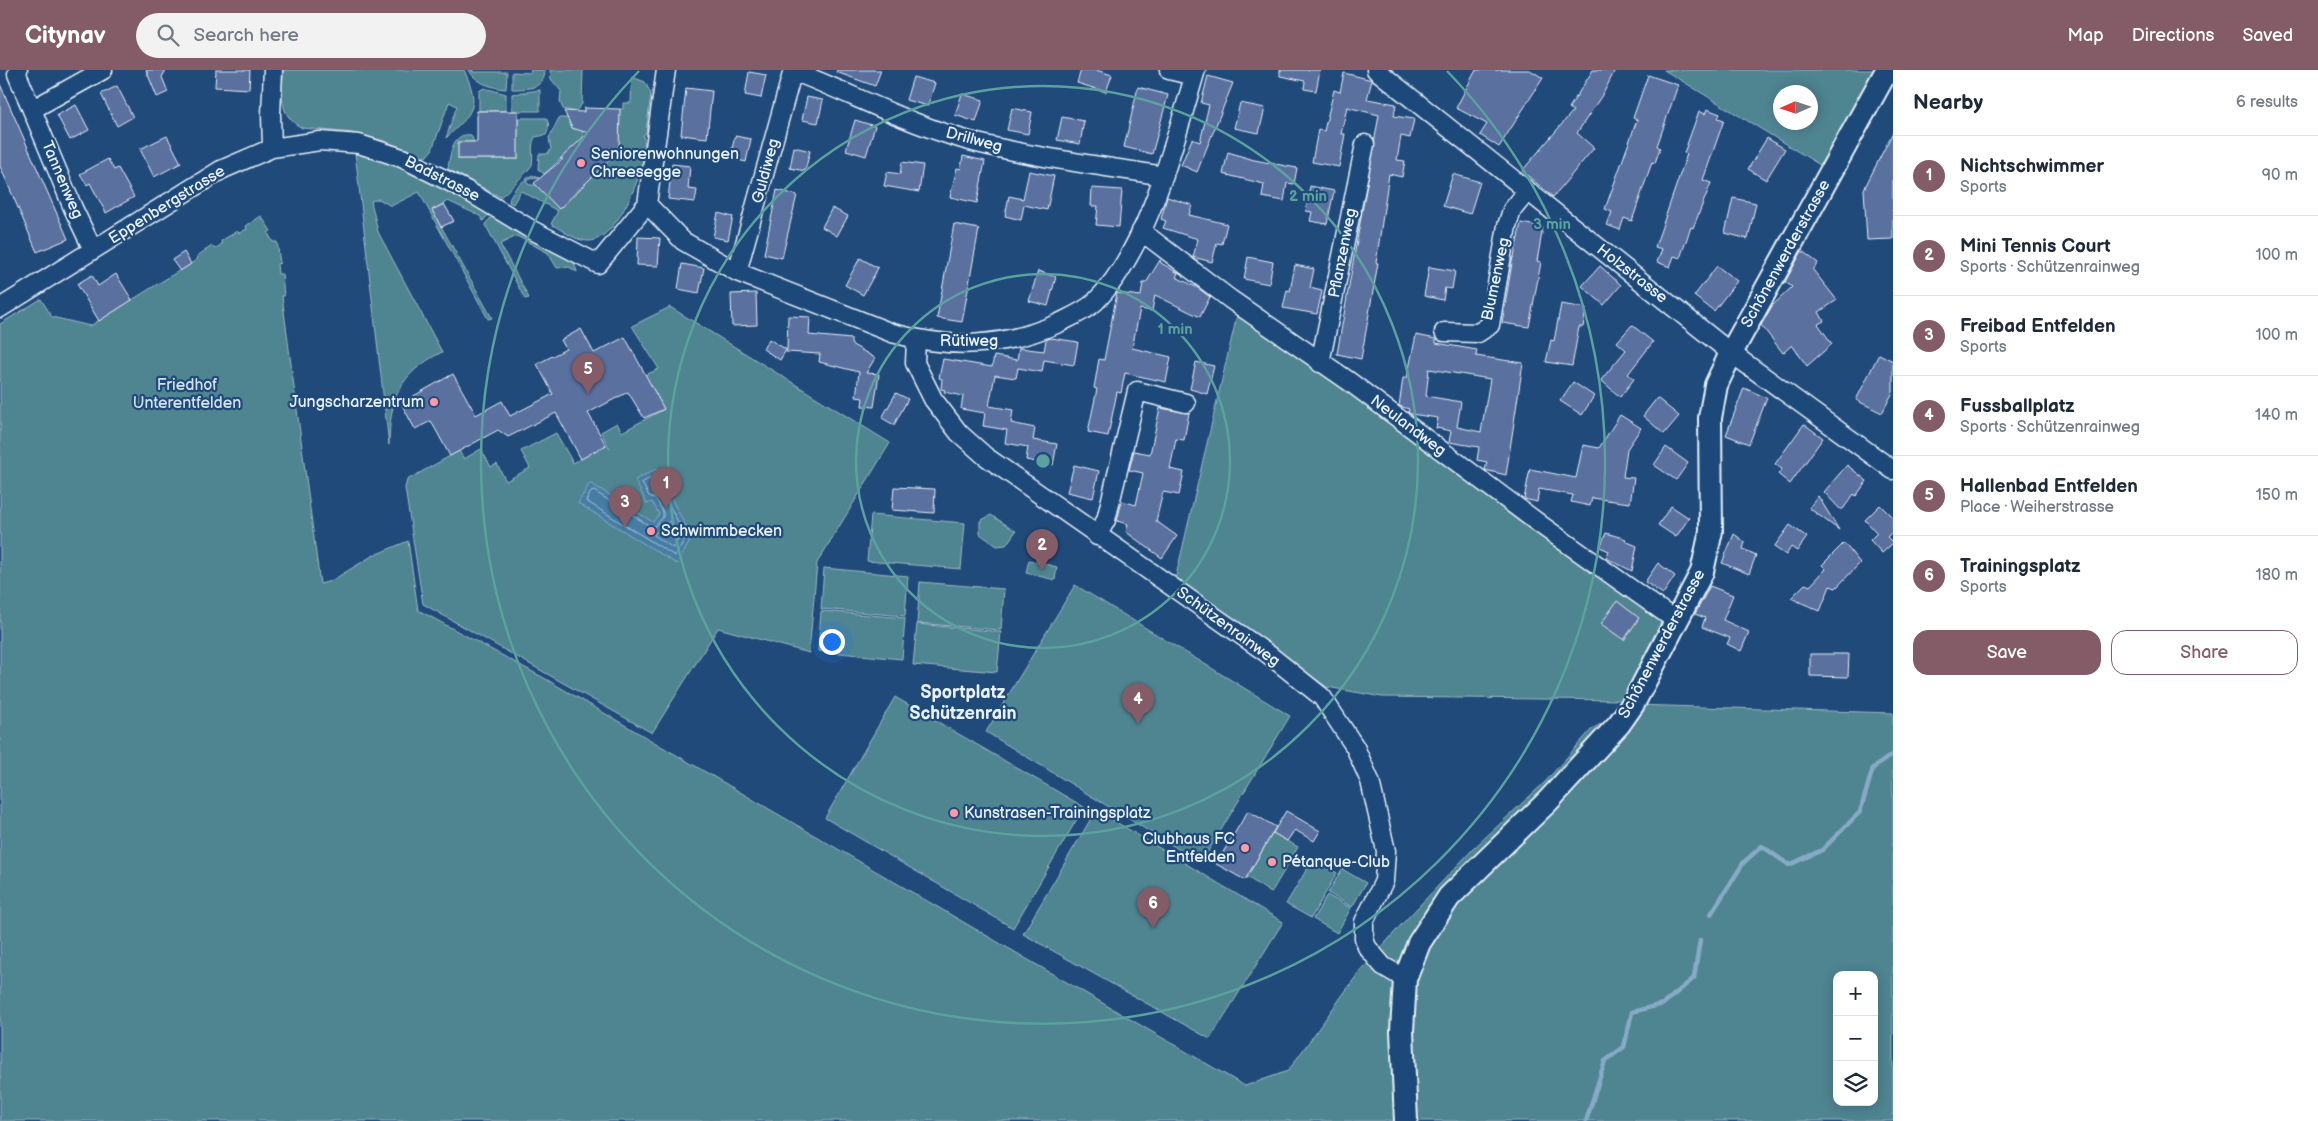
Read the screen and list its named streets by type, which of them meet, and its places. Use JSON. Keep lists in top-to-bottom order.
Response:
{
  "streets": {
    "street": [
      "Drillweg",
      "Guldiweg",
      "Badstrasse",
      "Tannenweg",
      "Eppenbergstrasse",
      "Pflanzenweg",
      "Schönenwerderstrasse",
      "Holzstrasse",
      "Blumenweg",
      "Rütiweg",
      "Neulandweg",
      "Schützenrainweg"
    ]
  },
  "crossings": [
    ["Drillweg", "Guldiweg"],
    ["Drillweg", "Rütiweg"],
    ["Guldiweg", "Rütiweg"],
    ["Badstrasse", "Eppenbergstrasse"],
    ["Badstrasse", "Rütiweg"],
    ["Tannenweg", "Eppenbergstrasse"],
    ["Pflanzenweg", "Neulandweg"],
    ["Schönenwerderstrasse", "Holzstrasse"],
    ["Schönenwerderstrasse", "Neulandweg"],
    ["Schönenwerderstrasse", "Schützenrainweg"],
    ["Holzstrasse", "Blumenweg"],
    ["Rütiweg", "Neulandweg"],
    ["Rütiweg", "Schützenrainweg"]
  ],
  "districts": ["Sportplatz Schützenrain"],
  "parks": ["Friedhof Unterentfelden"],
  "places": [
    "Seniorenwohnungen Chreesegge",
    "Jungscharzentrum",
    "Schwimmbecken",
    "Kunstrasen-Trainingsplatz",
    "Clubhaus FC Entfelden",
    "Pétanque-Club"
  ],
  "north": "left",
  "page": {
    "header": "Citynav",
    "search": "Search here",
    "nav": ["Map", "Directions", "Saved"],
    "heading": ["Nearby", "6 results"],
    "list": [
      {
        "mark": "1",
        "name": "Nichtschwimmer",
        "note": "Sports",
        "value": "90 m"
      },
      {
        "mark": "2",
        "name": "Mini Tennis Court",
        "note": "Sports · Schützenrainweg",
        "value": "100 m"
      },
      {
        "mark": "3",
        "name": "Freibad Entfelden",
        "note": "Sports",
        "value": "100 m"
      },
      {
        "mark": "4",
        "name": "Fussballplatz",
        "note": "Sports · Schützenrainweg",
        "value": "140 m"
      },
      {
        "mark": "5",
        "name": "Hallenbad Entfelden",
        "note": "Place · Weiherstrasse",
        "value": "150 m"
      },
      {
        "mark": "6",
        "name": "Trainingsplatz",
        "note": "Sports",
        "value": "180 m"
      }
    ],
    "pins": [
      "5",
      "1",
      "3",
      "2",
      "4",
      "6"
    ],
    "buttons": ["Save", "Share"],
    "map_buttons": ["+", "−"]
  },
  "rings": ["2 min", "3 min", "1 min"]
}
